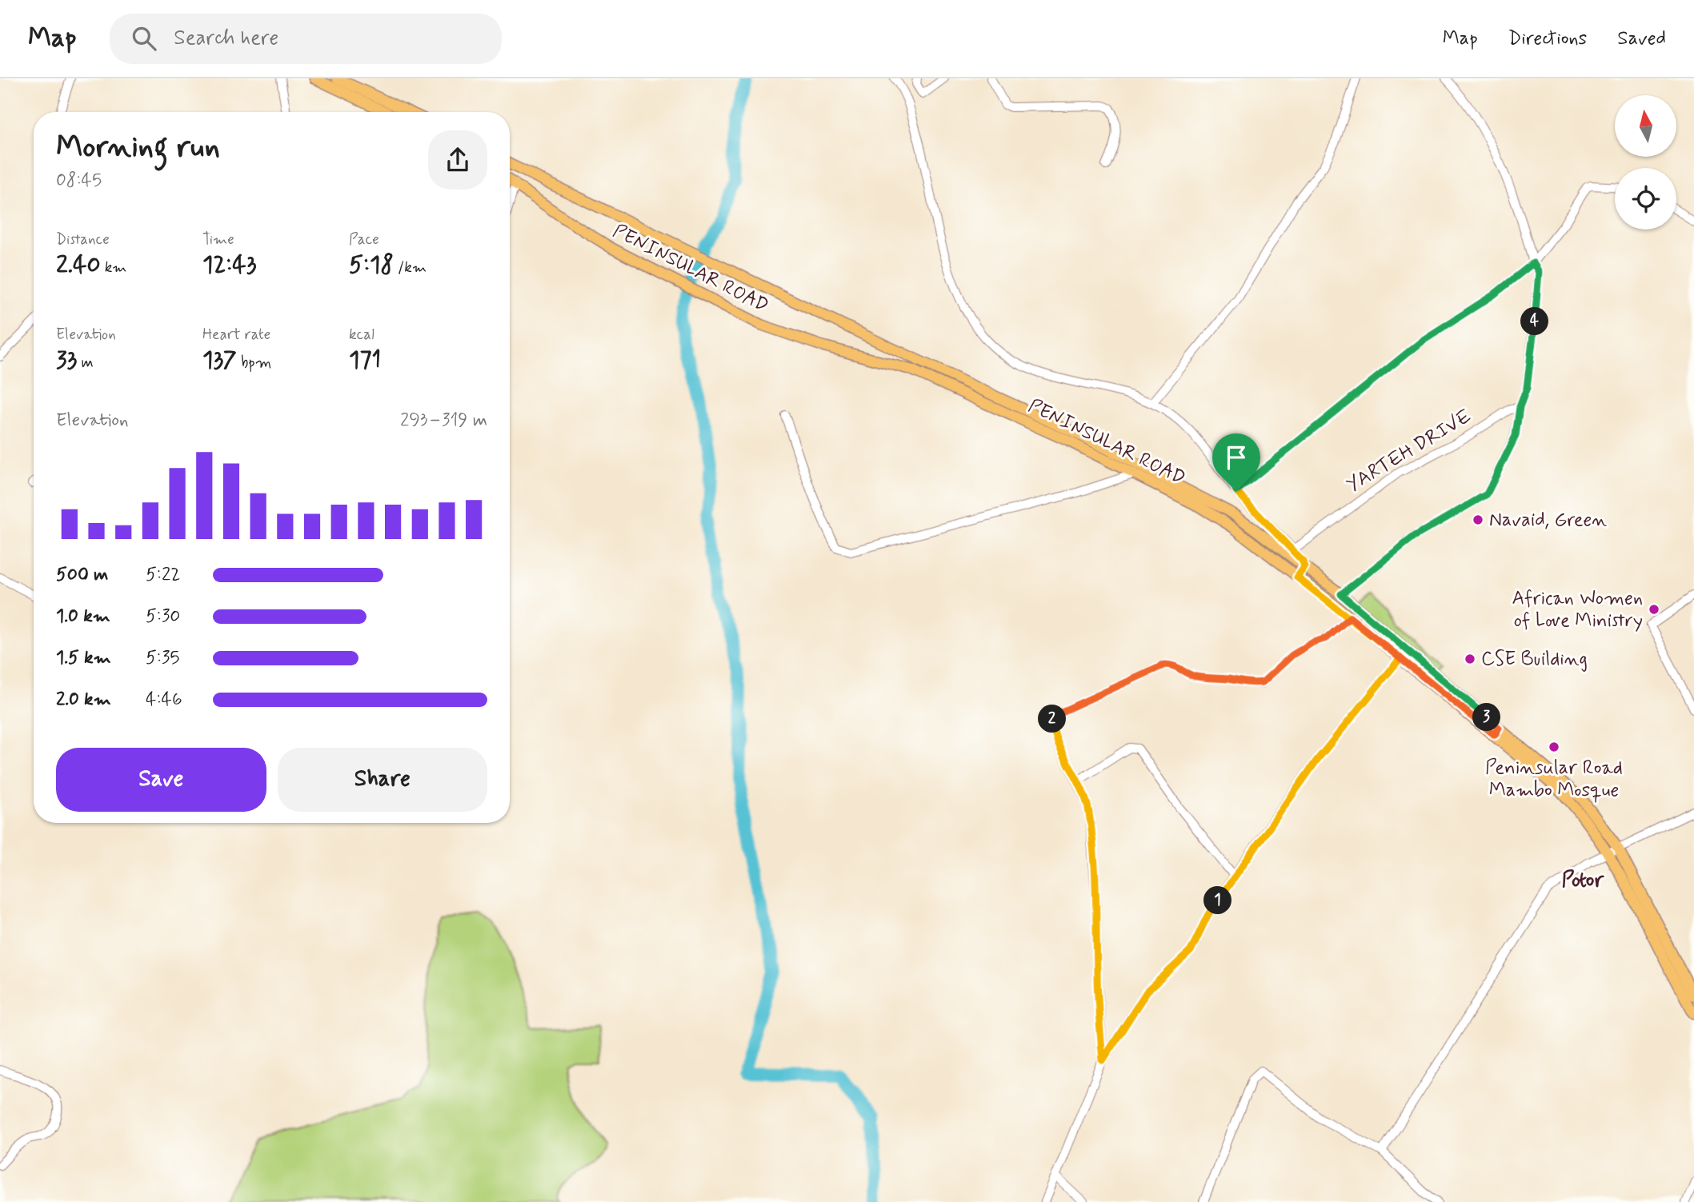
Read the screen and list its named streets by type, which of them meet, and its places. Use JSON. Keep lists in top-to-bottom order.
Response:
{
  "streets": {
    "main road": ["PENINSULAR ROAD"],
    "street": ["YARTEH DRIVE"]
  },
  "districts": ["Potor"],
  "places": [
    "Navaid, Green",
    "African Women of Love Ministry",
    "CSE Building",
    "Peninsular Road Mambo Mosque"
  ],
  "north": "top",
  "page": {
    "header": "Map",
    "search": "Search here",
    "nav": ["Map", "Directions", "Saved"],
    "heading": ["Morning run", "08:45"],
    "stats": [
      ["Distance", "2.40 km"],
      ["Time", "12:43"],
      ["Pace", "5:18 /km"],
      ["Elevation", "33 m"],
      ["Heart rate", "137 bpm"],
      ["kcal", "171"]
    ],
    "pins": [
      "4",
      "3",
      "2",
      "1"
    ],
    "chart": ["Elevation", "293–319 m"],
    "list": [
      {
        "name": "500 m",
        "note": "5:22"
      },
      {
        "name": "1.0 km",
        "note": "5:30"
      },
      {
        "name": "1.5 km",
        "note": "5:35"
      },
      {
        "name": "2.0 km",
        "note": "4:46"
      }
    ],
    "buttons": ["Save", "Share"]
  }
}
